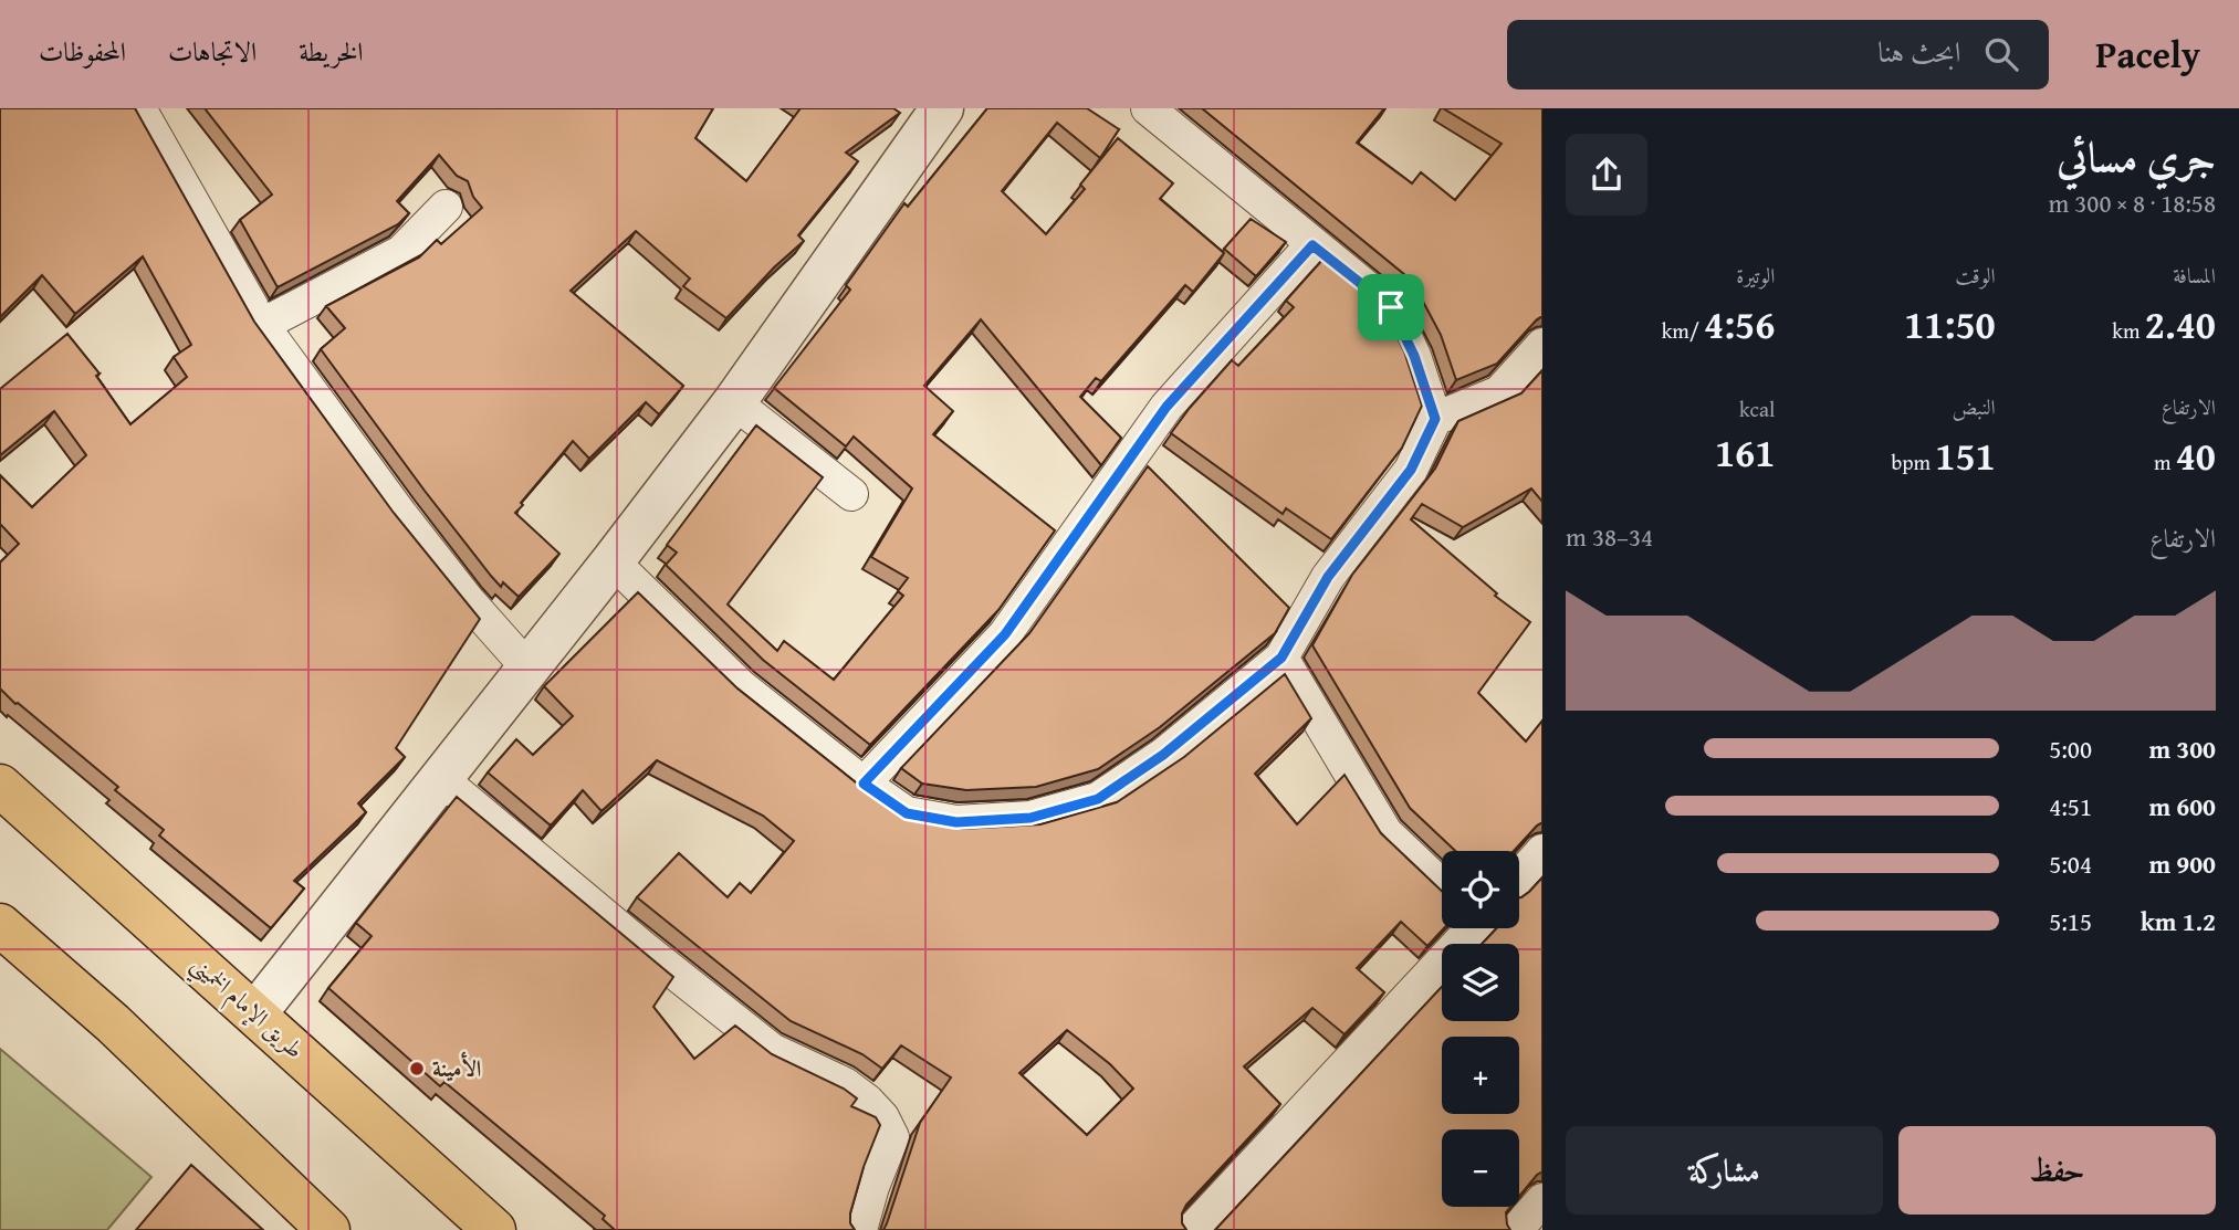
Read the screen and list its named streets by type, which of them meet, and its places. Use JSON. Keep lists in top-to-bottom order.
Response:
{
  "streets": {
    "highway": ["طريق الإمام الخميني"]
  },
  "places": ["الأمينة"],
  "page": {
    "header": "Pacely",
    "search": "ابحث هنا",
    "nav": ["الخريطة", "الاتجاهات", "المحفوظات"],
    "heading": ["جري مسائي", "18:58 · 8 × 300 m"],
    "stats": [
      ["المسافة", "2.40 km"],
      ["الوقت", "11:50"],
      ["الوتيرة", "4:56 /km"],
      ["الارتفاع", "40 m"],
      ["النبض", "151 bpm"],
      ["kcal", "161"]
    ],
    "chart": ["الارتفاع", "34–38 m"],
    "list": [
      {
        "name": "300 m",
        "note": "5:00"
      },
      {
        "name": "600 m",
        "note": "4:51"
      },
      {
        "name": "900 m",
        "note": "5:04"
      },
      {
        "name": "1.2 km",
        "note": "5:15"
      }
    ],
    "map_buttons": ["+", "−"],
    "buttons": ["حفظ", "مشاركة"]
  }
}
